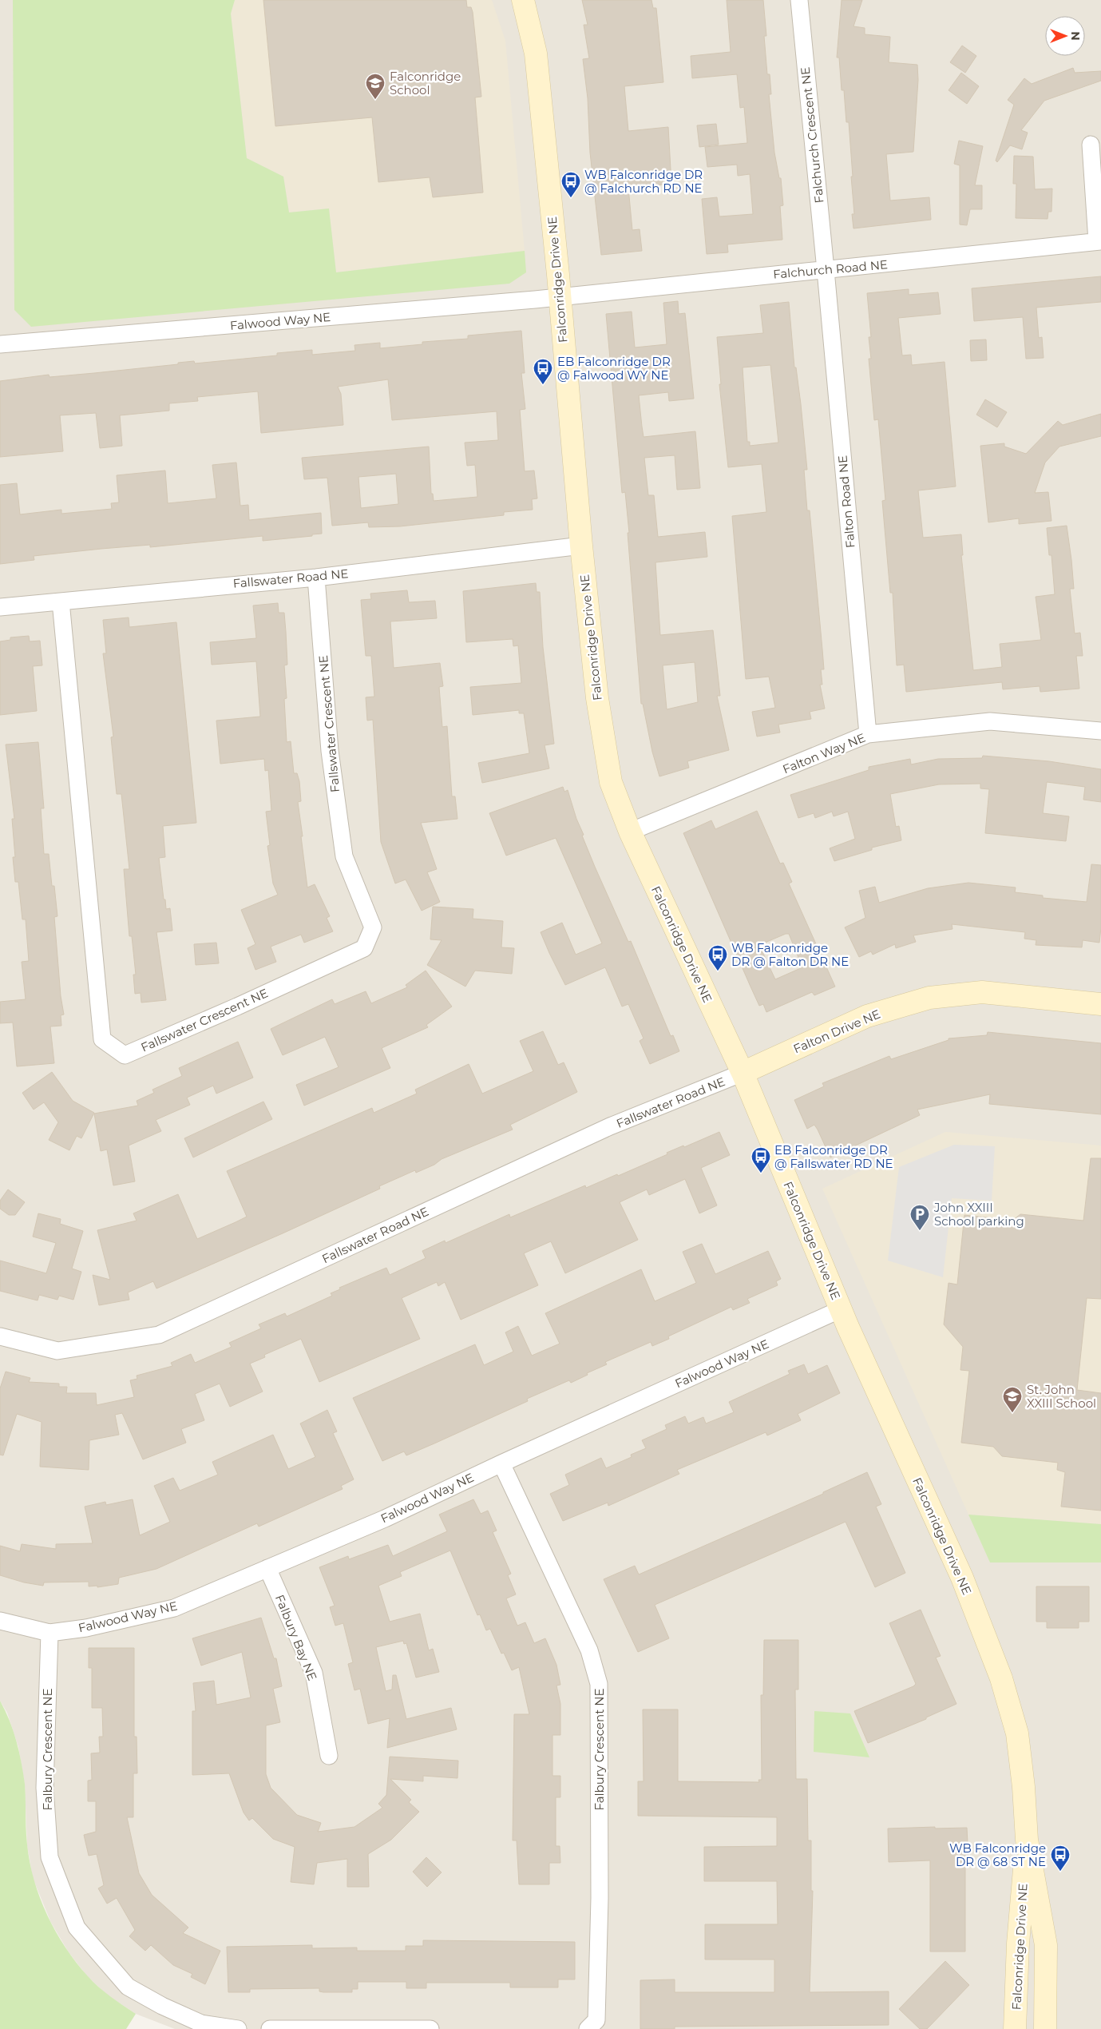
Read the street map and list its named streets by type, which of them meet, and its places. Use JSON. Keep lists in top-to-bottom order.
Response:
{
  "streets": {
    "street": [
      "Falchurch Crescent NE",
      "Falchurch Road NE",
      "Falconridge Drive NE",
      "Falwood Way NE",
      "Falton Road NE",
      "Fallswater Road NE",
      "Fallswater Crescent NE",
      "Falton Way NE",
      "Falton Drive NE",
      "Falbury Bay NE",
      "Falbury Crescent NE"
    ]
  },
  "crossings": [
    ["Falchurch Crescent NE", "Falchurch Road NE"],
    ["Falchurch Crescent NE", "Falton Road NE"],
    ["Falchurch Road NE", "Falconridge Drive NE"],
    ["Falchurch Road NE", "Falwood Way NE"],
    ["Falchurch Road NE", "Falton Road NE"],
    ["Falconridge Drive NE", "Falwood Way NE"],
    ["Falconridge Drive NE", "Fallswater Road NE"],
    ["Falconridge Drive NE", "Falton Way NE"],
    ["Falconridge Drive NE", "Falton Drive NE"],
    ["Falwood Way NE", "Falbury Bay NE"],
    ["Falwood Way NE", "Falbury Crescent NE"],
    ["Falton Road NE", "Falton Way NE"],
    ["Fallswater Road NE", "Fallswater Crescent NE"],
    ["Fallswater Road NE", "Falton Drive NE"]
  ],
  "places": {
    "school or university": ["Falconridge School", "St. John XXIII School"],
    "bus stop": [
      "WB Falconridge DR @ Falchurch RD NE",
      "EB Falconridge DR @ Falwood WY NE",
      "WB Falconridge DR @ Falton DR NE",
      "EB Falconridge DR @ Fallswater RD NE",
      "WB Falconridge DR @ 68 ST NE"
    ],
    "parking": ["John XXIII School parking"]
  },
  "north": "right"
}
